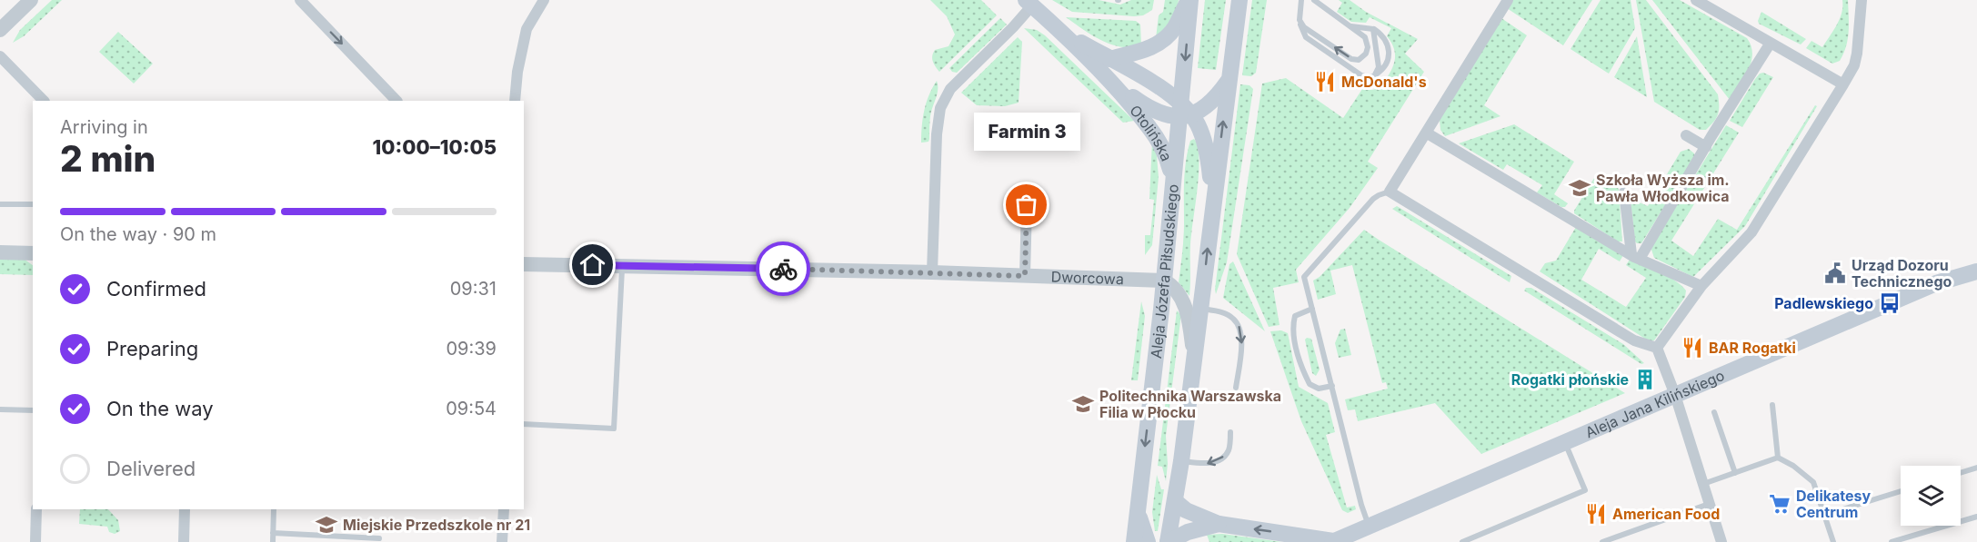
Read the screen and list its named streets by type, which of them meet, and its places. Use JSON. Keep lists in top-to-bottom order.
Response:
{
  "streets": {
    "main road": ["Otolińska", "Aleja Józefa Piłsudskiego", "Aleja Jana Kilińskiego"],
    "street": ["Dworcowa"]
  },
  "crossings": [
    ["Otolińska", "Aleja Józefa Piłsudskiego"],
    ["Aleja Józefa Piłsudskiego", "Dworcowa"]
  ],
  "places": {
    "restaurant": ["McDonald's", "BAR Rogatki", "American Food"],
    "school or university": ["Szkoła Wyższa im. Pawła Włodkowica", "Politechnika Warszawska Filia w Płocku", "Miejskie Przedszkole nr 21"],
    "other": ["Farmin 3"],
    "public building": ["Urząd Dozoru Technicznego"],
    "bus stop": ["Padlewskiego"],
    "building": ["Rogatki płońskie"],
    "supermarket": ["Delikatesy Centrum"]
  },
  "page": {
    "heading": ["2 min", "Arriving in", "10:00–10:05"],
    "bubble": "Farmin 3",
    "bar": "On the way · 90 m",
    "list": [
      ["Confirmed", "09:31"],
      ["Preparing", "09:39"],
      ["On the way", "09:54"],
      "Delivered"
    ]
  }
}
